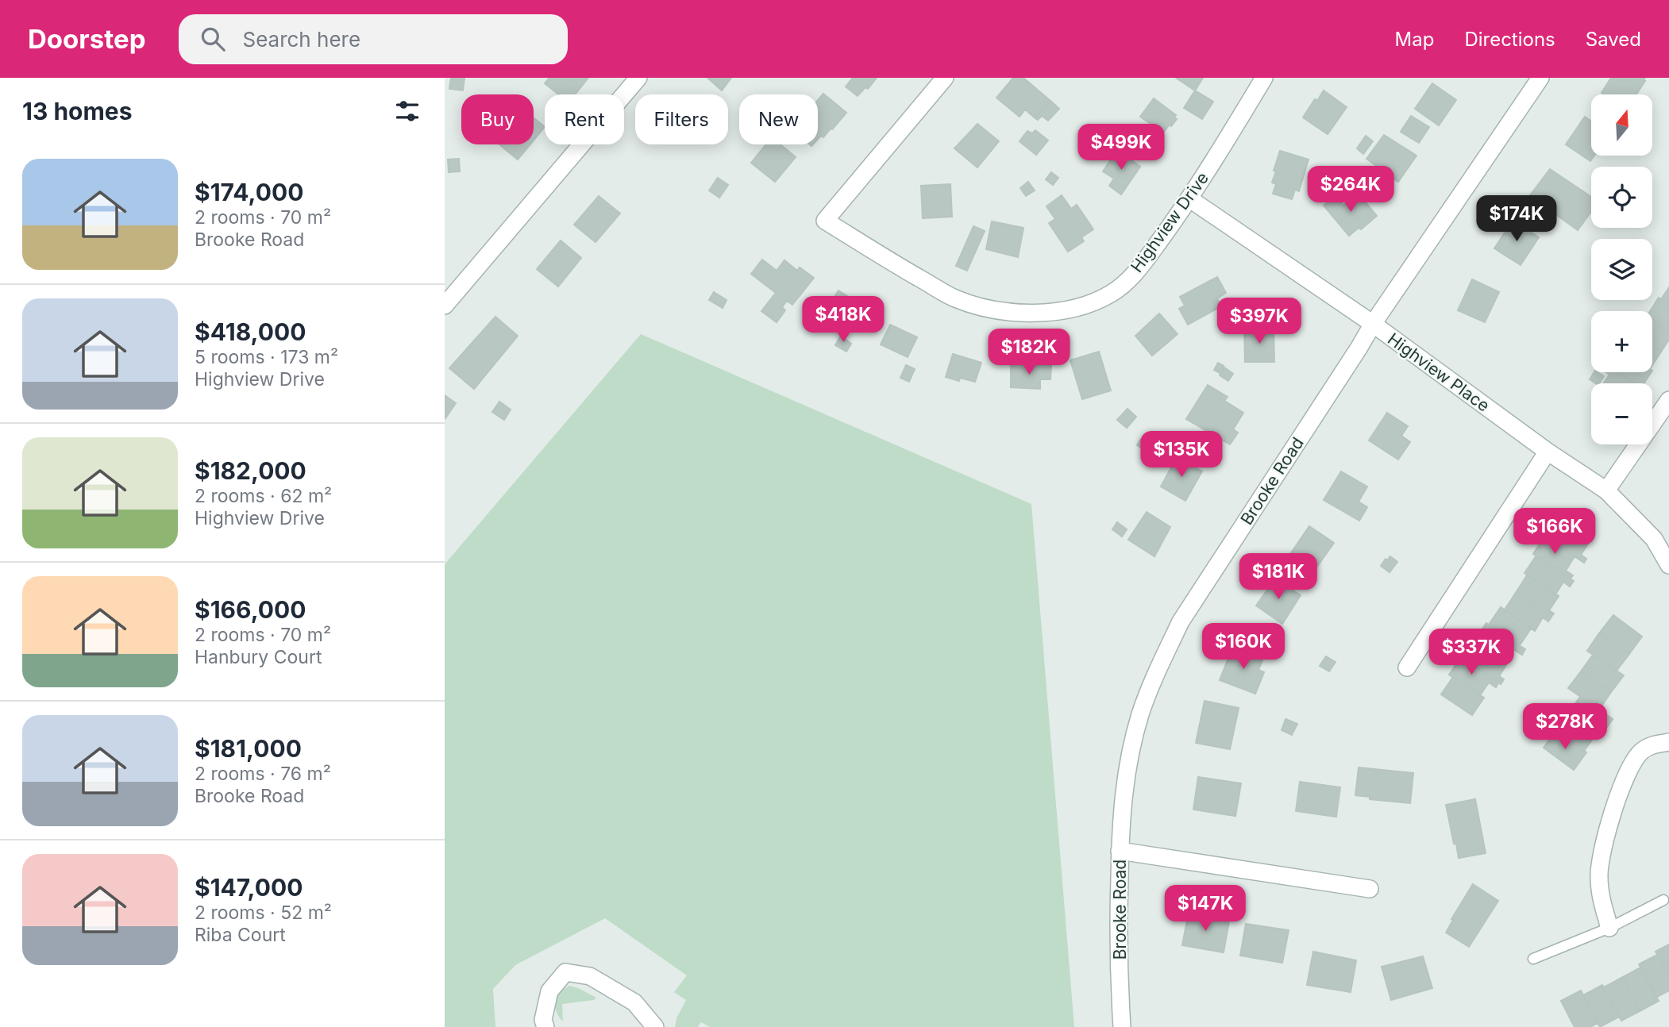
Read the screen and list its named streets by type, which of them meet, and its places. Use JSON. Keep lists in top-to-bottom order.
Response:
{
  "streets": {
    "street": ["Highview Drive", "Highview Place", "Brooke Road"]
  },
  "crossings": [
    ["Highview Drive", "Highview Place"],
    ["Highview Place", "Brooke Road"]
  ],
  "north": "top",
  "page": {
    "header": "Doorstep",
    "search": "Search here",
    "nav": ["Map", "Directions", "Saved"],
    "heading": "13 homes",
    "map_buttons": ["+", "−"],
    "chip": [
      "Buy",
      "Rent",
      "Filters",
      "New"
    ],
    "price": [
      "$499K",
      "$264K",
      "$174K",
      "$418K",
      "$397K",
      "$182K",
      "$135K",
      "$166K",
      "$181K",
      "$160K",
      "$337K",
      "$278K",
      "$147K"
    ],
    "list": [
      {
        "name": "$174,000",
        "note": "2 rooms · 70 m² · Brooke Road"
      },
      {
        "name": "$418,000",
        "note": "5 rooms · 173 m² · Highview Drive"
      },
      {
        "name": "$182,000",
        "note": "2 rooms · 62 m² · Highview Drive"
      },
      {
        "name": "$166,000",
        "note": "2 rooms · 70 m² · Hanbury Court"
      },
      {
        "name": "$181,000",
        "note": "2 rooms · 76 m² · Brooke Road"
      },
      {
        "name": "$147,000",
        "note": "2 rooms · 52 m² · Riba Court"
      }
    ]
  }
}
